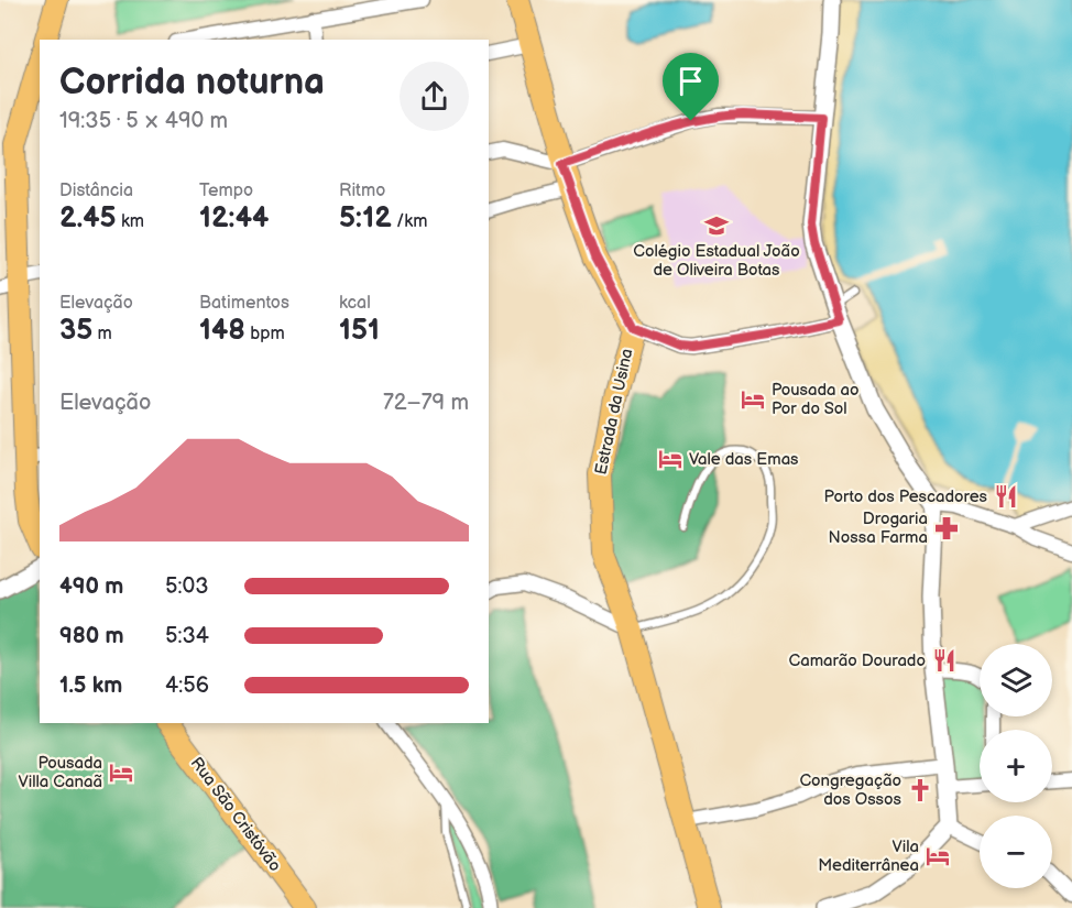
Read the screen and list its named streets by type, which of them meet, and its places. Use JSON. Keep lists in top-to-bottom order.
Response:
{
  "streets": {
    "main road": ["Estrada da Usina", "Rua São Cristóvão"]
  },
  "places": {
    "school or university": ["Colégio Estadual João de Oliveira Botas"],
    "hotel": [
      "Pousada ao Por do Sol",
      "Vale das Emas",
      "Pousada Villa Canaã",
      "Vila Mediterrânea"
    ],
    "restaurant": ["Porto dos Pescadores", "Camarão Dourado"],
    "pharmacy": ["Drogaria Nossa Farma"],
    "church": ["Congregação dos Ossos"]
  },
  "page": {
    "heading": ["Corrida noturna", "19:35 · 5 × 490 m"],
    "stats": [
      ["Distância", "2.45 km"],
      ["Tempo", "12:44"],
      ["Ritmo", "5:12 /km"],
      ["Elevação", "35 m"],
      ["Batimentos", "148 bpm"],
      ["kcal", "151"]
    ],
    "chart": ["Elevação", "72–79 m"],
    "list": [
      {
        "name": "490 m",
        "note": "5:03"
      },
      {
        "name": "980 m",
        "note": "5:34"
      },
      {
        "name": "1.5 km",
        "note": "4:56"
      }
    ],
    "map_buttons": ["+", "−"]
  }
}
